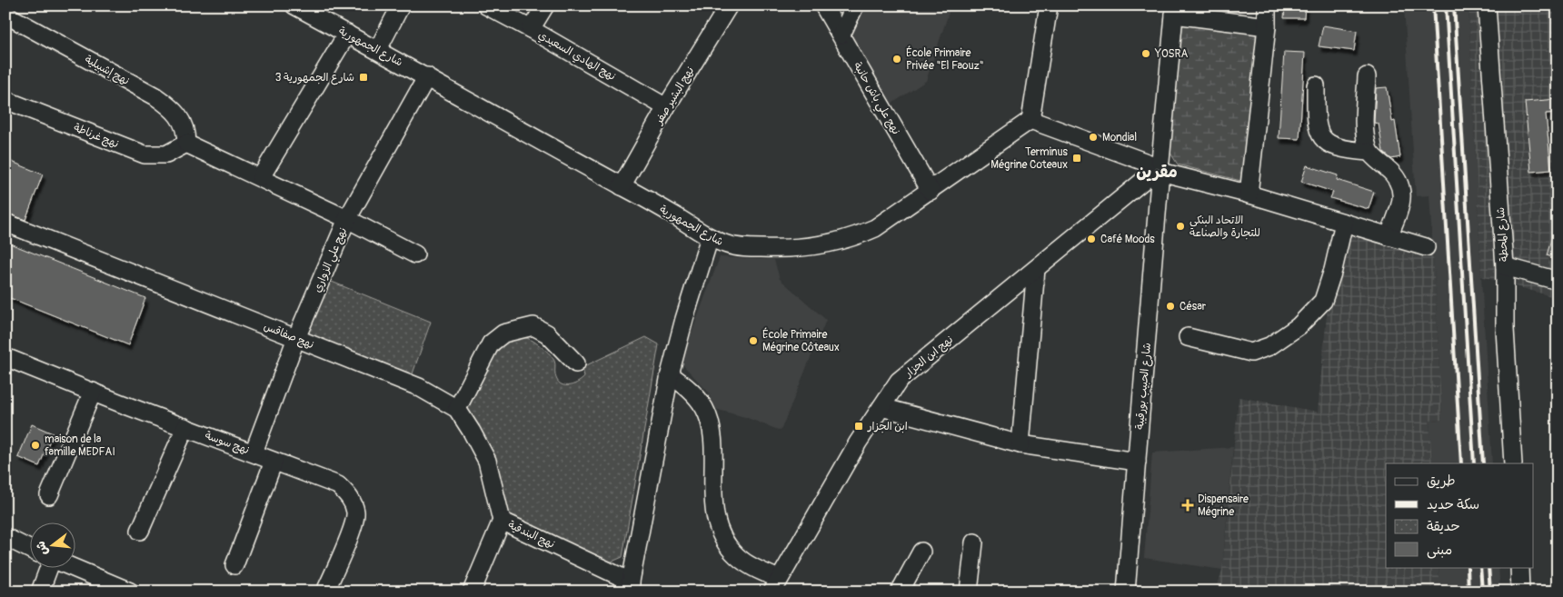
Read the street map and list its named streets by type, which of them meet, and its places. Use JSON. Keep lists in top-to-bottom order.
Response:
{
  "streets": {
    "street": [
      "شارع الجمهورية",
      "نهج الهادي السعيدي",
      "نهج إشبيلية",
      "نهج البشير صفر",
      "نهج علي باش حانبة",
      "نهج غرناطة",
      "شارع المحطة",
      "نهج علي الزواري",
      "نهج صفاقس",
      "نهج ابن الجزار",
      "شارع الحبيب بورقيبة",
      "نهج سوسة",
      "نهج البندقية"
    ]
  },
  "crossings": [
    ["شارع الجمهورية", "نهج البشير صفر"],
    ["شارع الجمهورية", "نهج علي باش حانبة"],
    ["شارع الجمهورية", "نهج علي الزواري"],
    ["نهج الهادي السعيدي", "نهج البشير صفر"],
    ["نهج إشبيلية", "نهج غرناطة"],
    ["نهج علي الزواري", "نهج صفاقس"],
    ["نهج علي الزواري", "نهج سوسة"],
    ["نهج ابن الجزار", "شارع الحبيب بورقيبة"]
  ],
  "districts": ["مقرين"],
  "places": {
    "other": [
      "YOSRA",
      "École Primaire Privée \"El Faouz\"",
      "Mondial",
      "الاتحاد البنكي للتجارة والصناعة",
      "Café Moods",
      "César",
      "École Primaire Mégrine Côteaux",
      "maison de la famille MEDFAI"
    ],
    "transit": ["شارع الجمهورية 3", "Terminus Mégrine Coteaux", "ابن الجزار"],
    "health": ["Dispensaire Mégrine"]
  },
  "legend": [
    "طريق",
    "سكة حديد",
    "حديقة",
    "مبنى"
  ],
  "north": "left"
}
